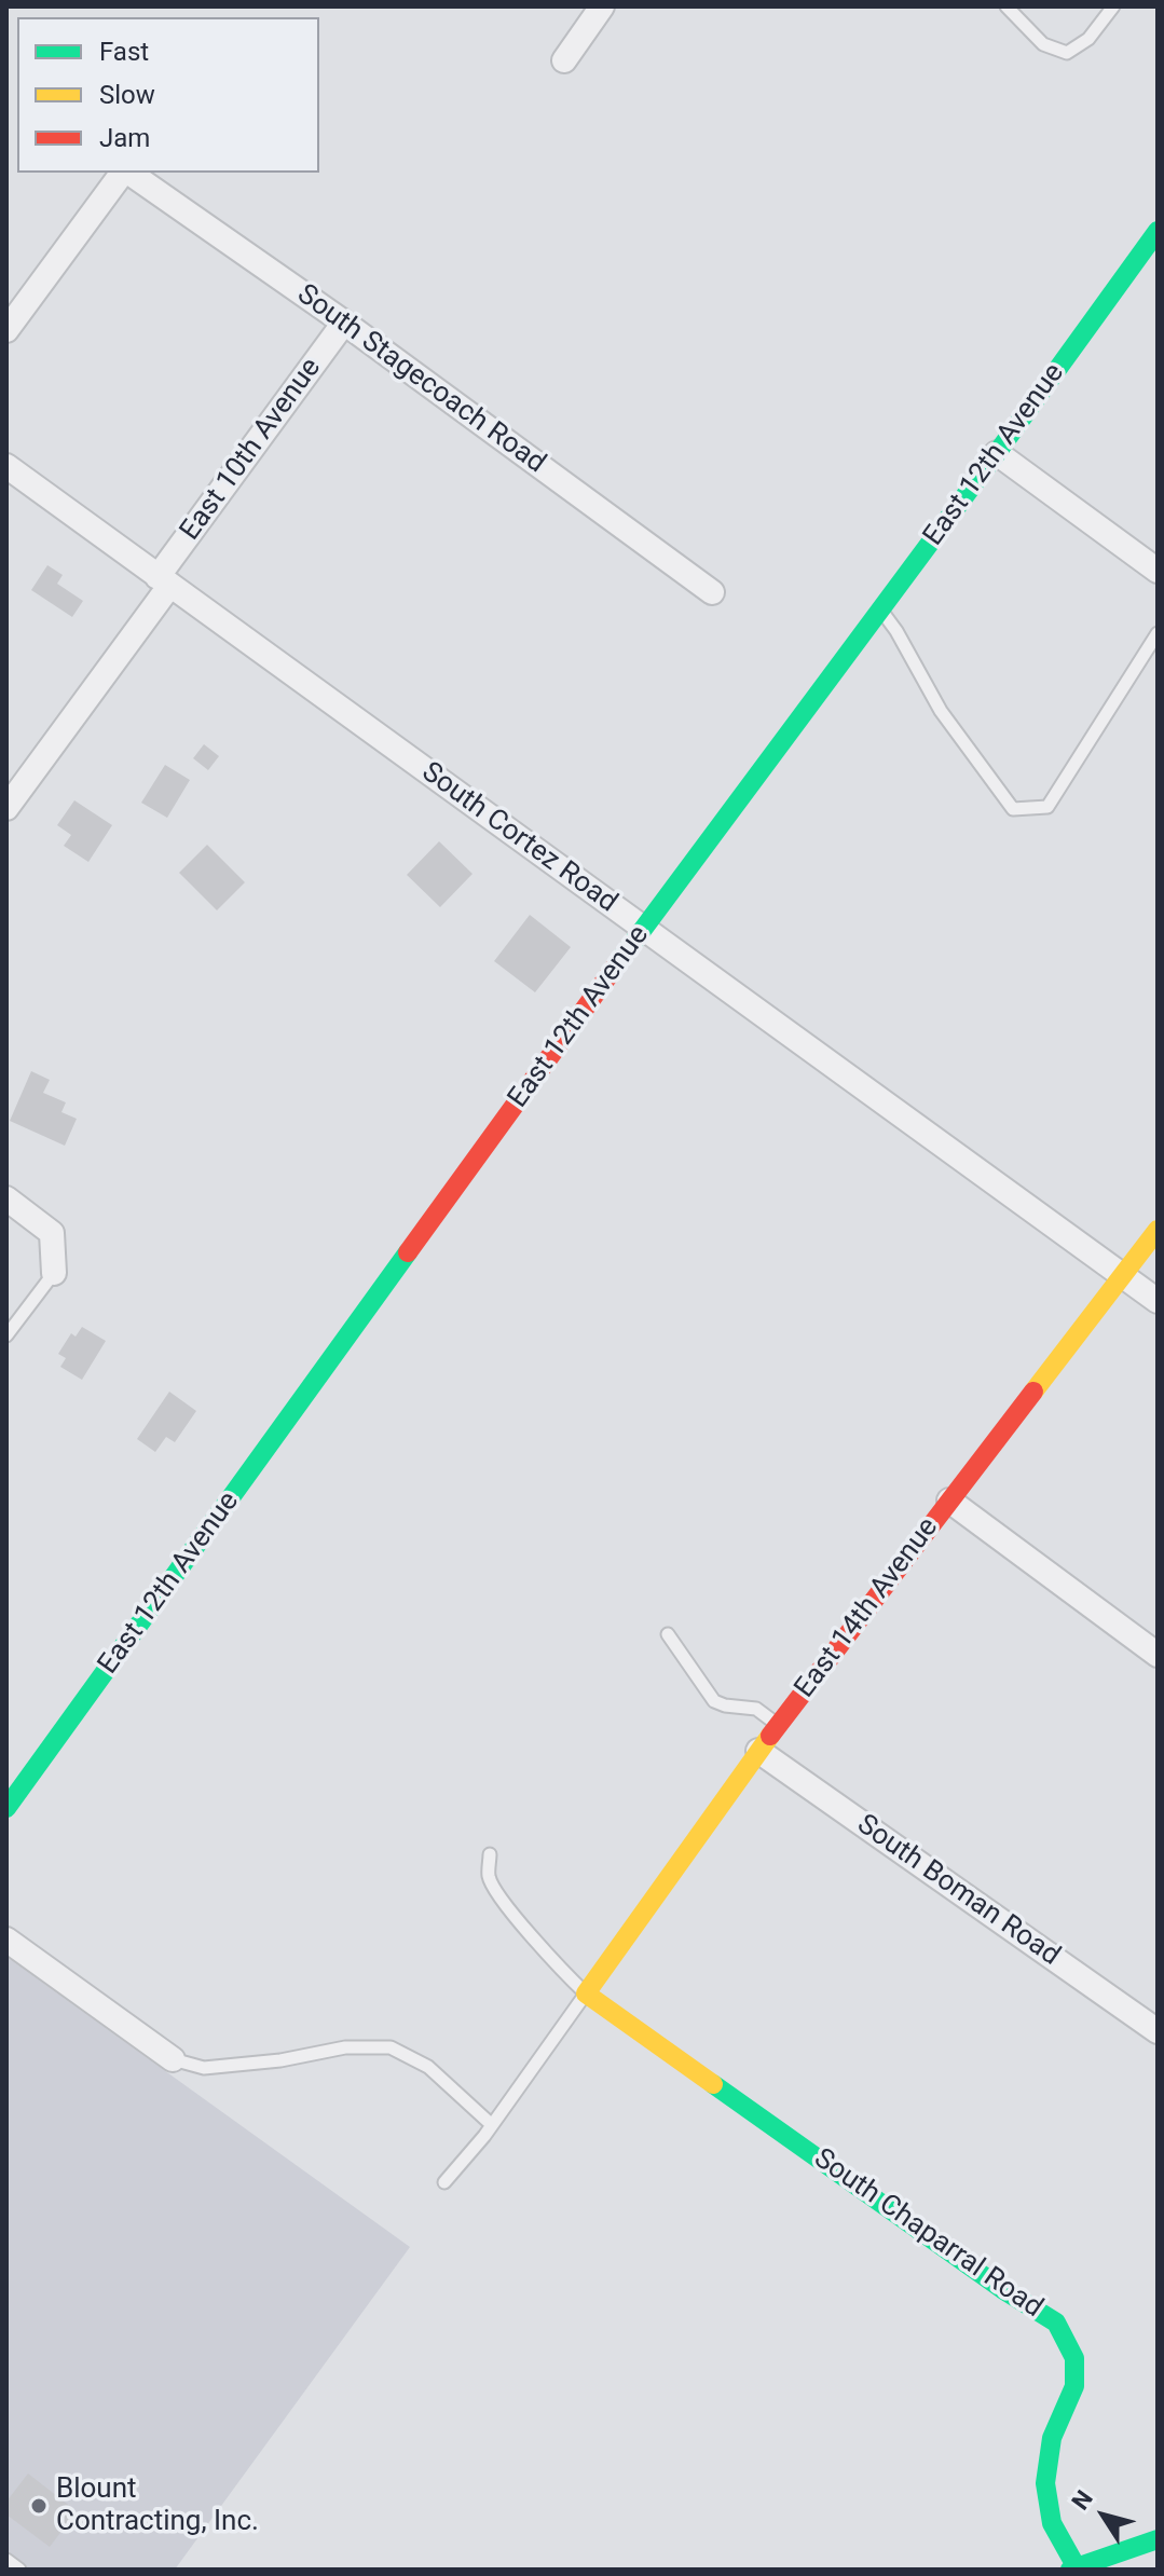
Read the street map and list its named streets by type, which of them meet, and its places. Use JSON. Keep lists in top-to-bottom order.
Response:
{
  "streets": {
    "street": [
      "South Stagecoach Road",
      "East 10th Avenue",
      "East 12th Avenue",
      "South Cortez Road",
      "East 14th Avenue",
      "South Boman Road",
      "South Chaparral Road"
    ]
  },
  "crossings": [
    ["South Stagecoach Road", "East 10th Avenue"],
    ["East 10th Avenue", "South Cortez Road"],
    ["East 12th Avenue", "South Cortez Road"],
    ["South Cortez Road", "East 14th Avenue"],
    ["East 14th Avenue", "South Boman Road"],
    ["East 14th Avenue", "South Chaparral Road"]
  ],
  "places": ["Blount Contracting, Inc."],
  "legend": ["Fast", "Slow", "Jam"],
  "north": "top left"
}
